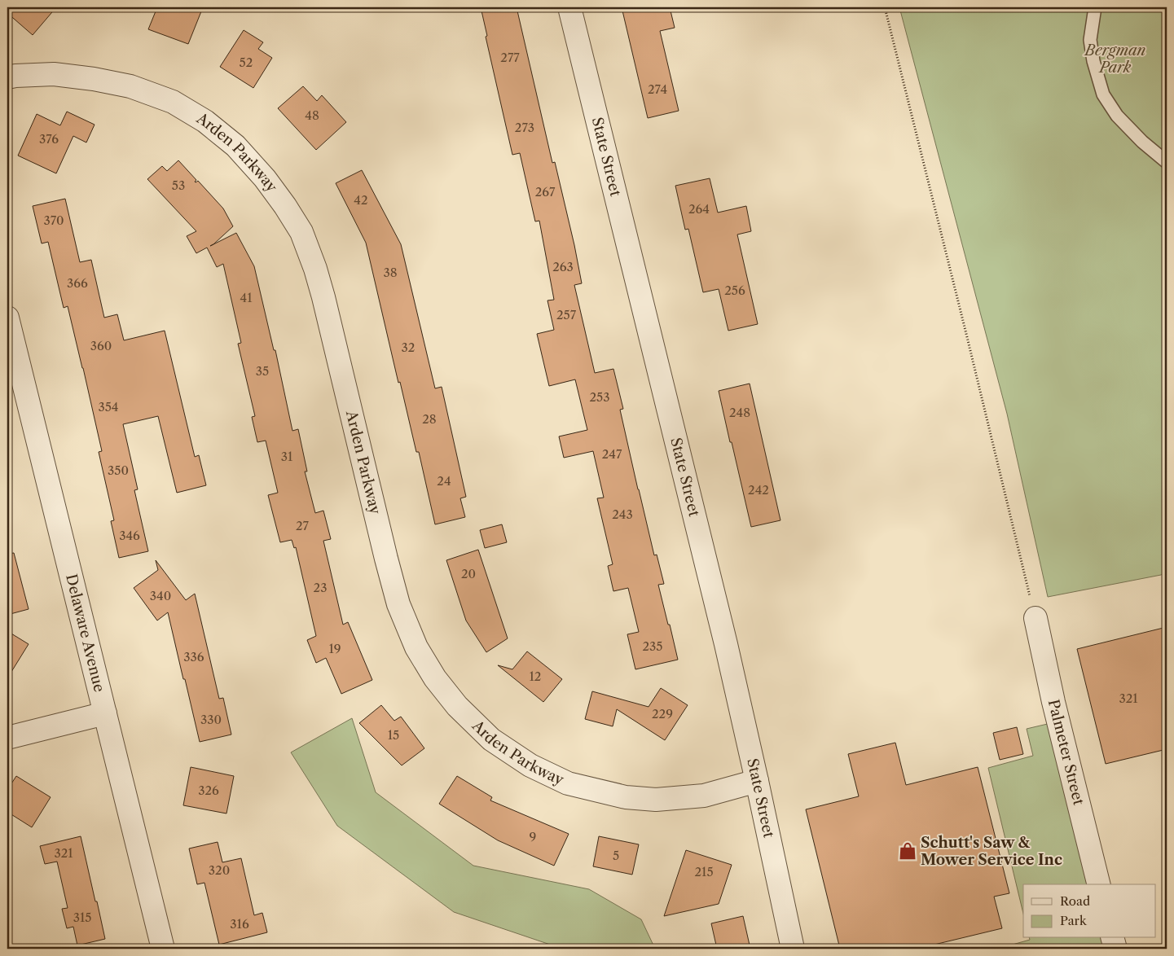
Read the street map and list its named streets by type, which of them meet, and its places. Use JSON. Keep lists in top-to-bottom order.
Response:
{
  "streets": {
    "street": [
      "Arden Parkway",
      "State Street",
      "Delaware Avenue",
      "Palmeter Street"
    ]
  },
  "crossings": [
    ["Arden Parkway", "State Street"]
  ],
  "parks": ["Bergman Park"],
  "places": {
    "shop": ["Schutt's Saw & Mower Service Inc"]
  },
  "house_numbers": [
    "277",
    "52",
    "274",
    "48",
    "273",
    "376",
    "53",
    "267",
    "42",
    "264",
    "370",
    "263",
    "38",
    "366",
    "256",
    "41",
    "257",
    "360",
    "32",
    "35",
    "253",
    "354",
    "248",
    "28",
    "247",
    "31",
    "350",
    "24",
    "242",
    "243",
    "27",
    "346",
    "20",
    "23",
    "340",
    "235",
    "19",
    "336",
    "12",
    "321",
    "229",
    "330",
    "15",
    "326",
    "9",
    "321",
    "5",
    "320",
    "215",
    "315",
    "316"
  ],
  "legend": ["Road", "Park"]
}
